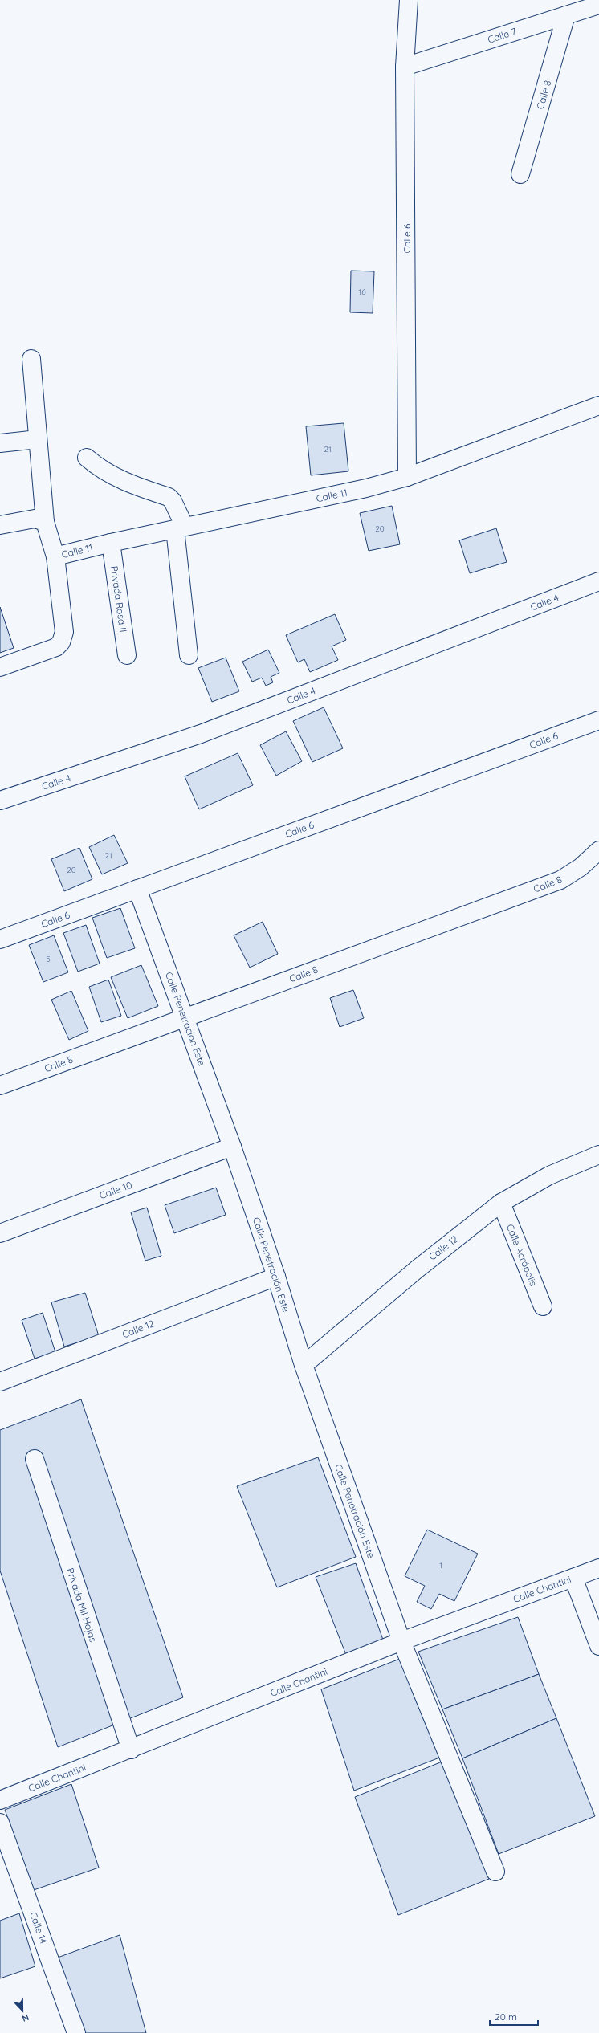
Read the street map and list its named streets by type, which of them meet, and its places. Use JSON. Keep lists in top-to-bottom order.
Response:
{
  "streets": {
    "street": [
      "Calle 7",
      "Calle 8",
      "Calle 6",
      "Calle 11",
      "Privada Rosa II",
      "Calle 4",
      "Calle Penetración Este",
      "Calle 10",
      "Calle 12",
      "Calle Acrópolis",
      "Calle Chantini",
      "Privada Mil Hojas",
      "Calle 14"
    ]
  },
  "crossings": [
    ["Calle 7", "Calle 8"],
    ["Calle 7", "Calle 6"],
    ["Calle 8", "Calle Penetración Este"],
    ["Calle 6", "Calle 11"],
    ["Calle 6", "Calle Penetración Este"],
    ["Calle 11", "Privada Rosa II"],
    ["Calle Penetración Este", "Calle 10"],
    ["Calle Penetración Este", "Calle 12"],
    ["Calle Penetración Este", "Calle Chantini"],
    ["Calle 12", "Calle Acrópolis"],
    ["Calle Chantini", "Privada Mil Hojas"]
  ],
  "house_numbers": [
    "16",
    "21",
    "20",
    "21",
    "20",
    "5",
    "1"
  ],
  "scale_bar": "20 m",
  "north": "bottom"
}
